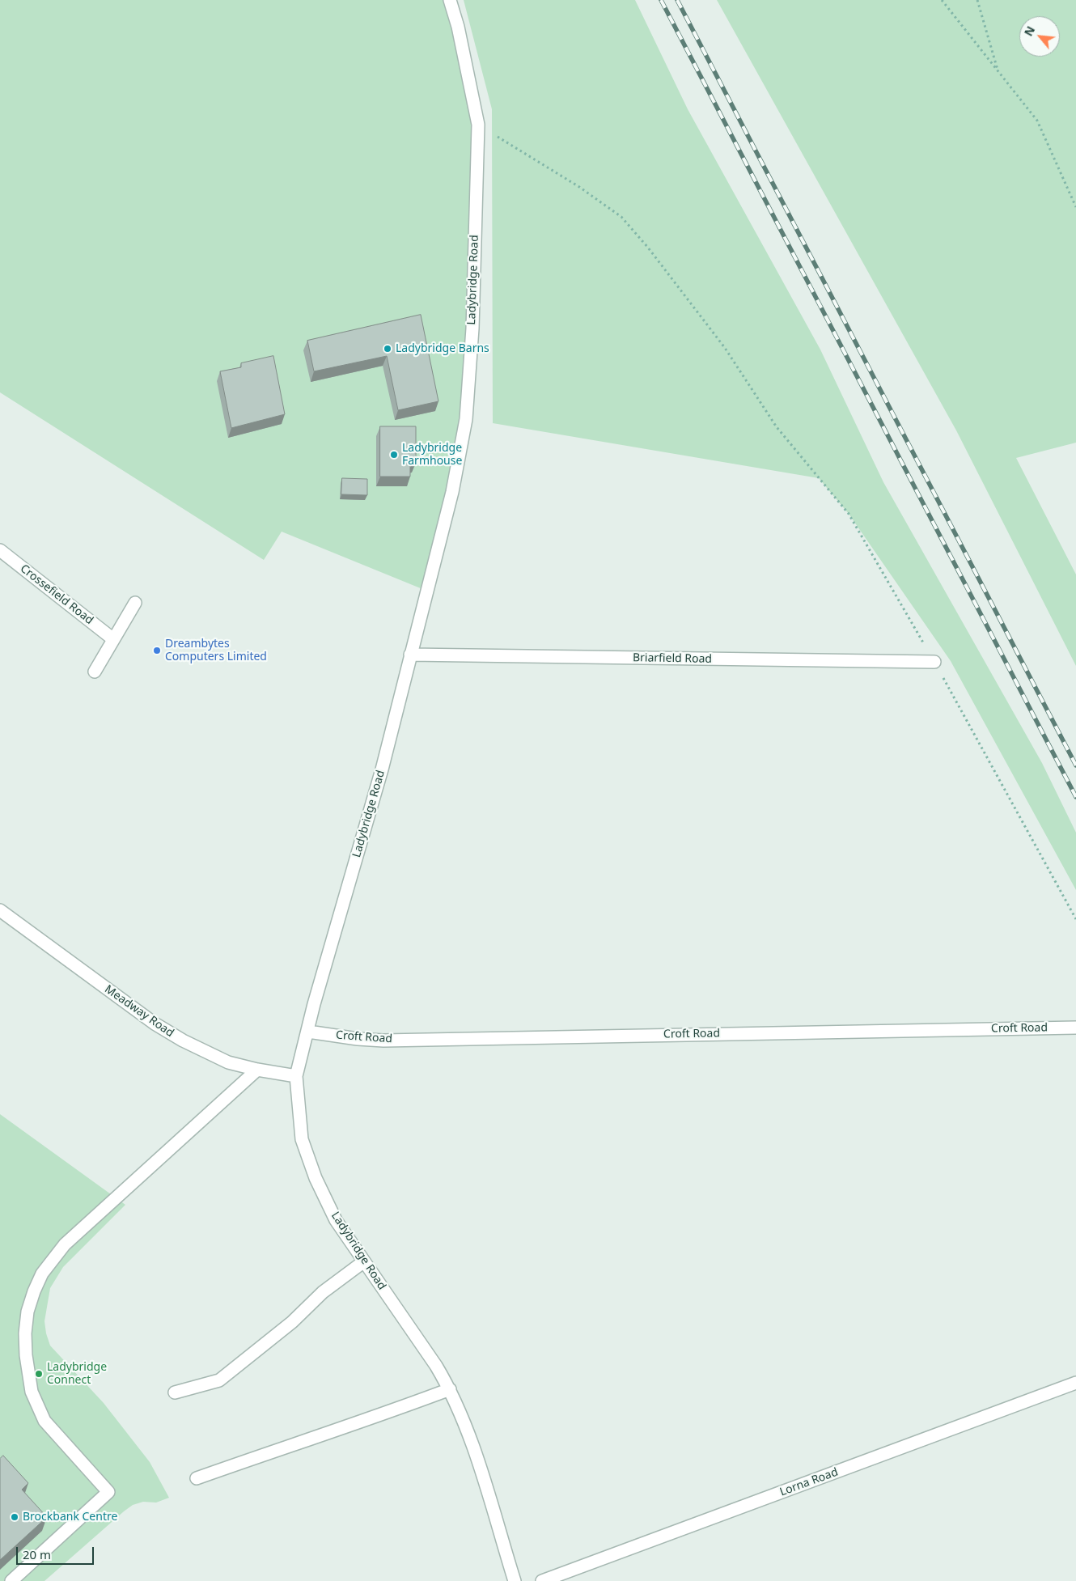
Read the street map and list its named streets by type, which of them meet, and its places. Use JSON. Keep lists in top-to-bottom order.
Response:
{
  "streets": {
    "street": [
      "Ladybridge Road",
      "Crossefield Road",
      "Briarfield Road",
      "Meadway Road",
      "Croft Road",
      "Lorna Road"
    ]
  },
  "crossings": [
    ["Ladybridge Road", "Briarfield Road"],
    ["Ladybridge Road", "Meadway Road"],
    ["Ladybridge Road", "Croft Road"]
  ],
  "places": [
    "Ladybridge Barns",
    "Ladybridge Farmhouse",
    "Dreambytes Computers Limited",
    "Ladybridge Connect",
    "Brockbank Centre"
  ],
  "scale_bar": "20 m",
  "north": "top left"
}
